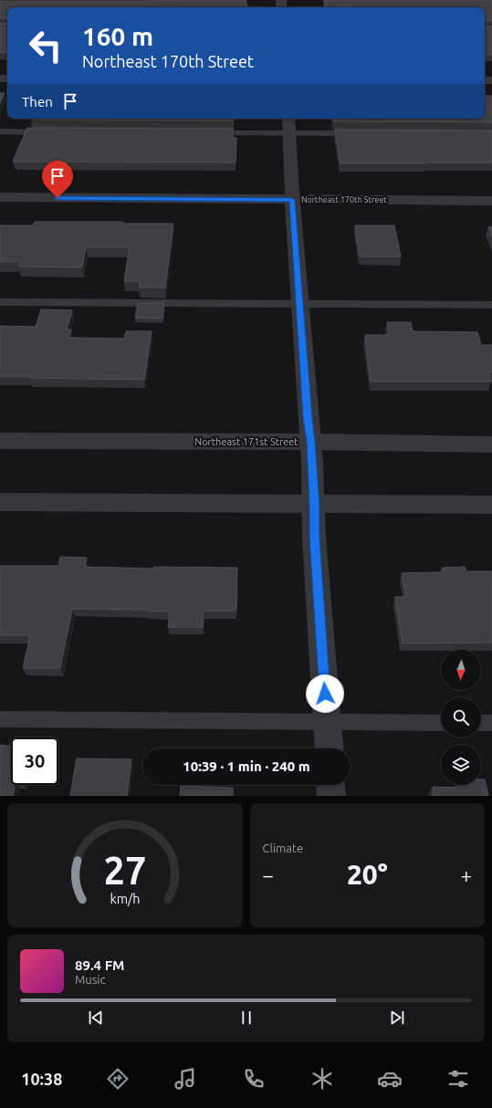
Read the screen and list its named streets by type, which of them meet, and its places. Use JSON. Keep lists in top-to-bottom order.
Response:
{
  "streets": {
    "street": ["Northeast 170th Street", "Northeast 171st Street"]
  },
  "north": "bottom",
  "page": {
    "turn": ["160 m", "Northeast 170th Street"],
    "then": "Then",
    "limit": "30",
    "trip": "10:39 · 1 min · 240 m",
    "tile": "Climate",
    "heat": ["−", "20°", "+"],
    "song": ["89.4 FM", "Music"],
    "tabs": "10:38",
    "gauge": ["27", "km/h"]
  }
}
